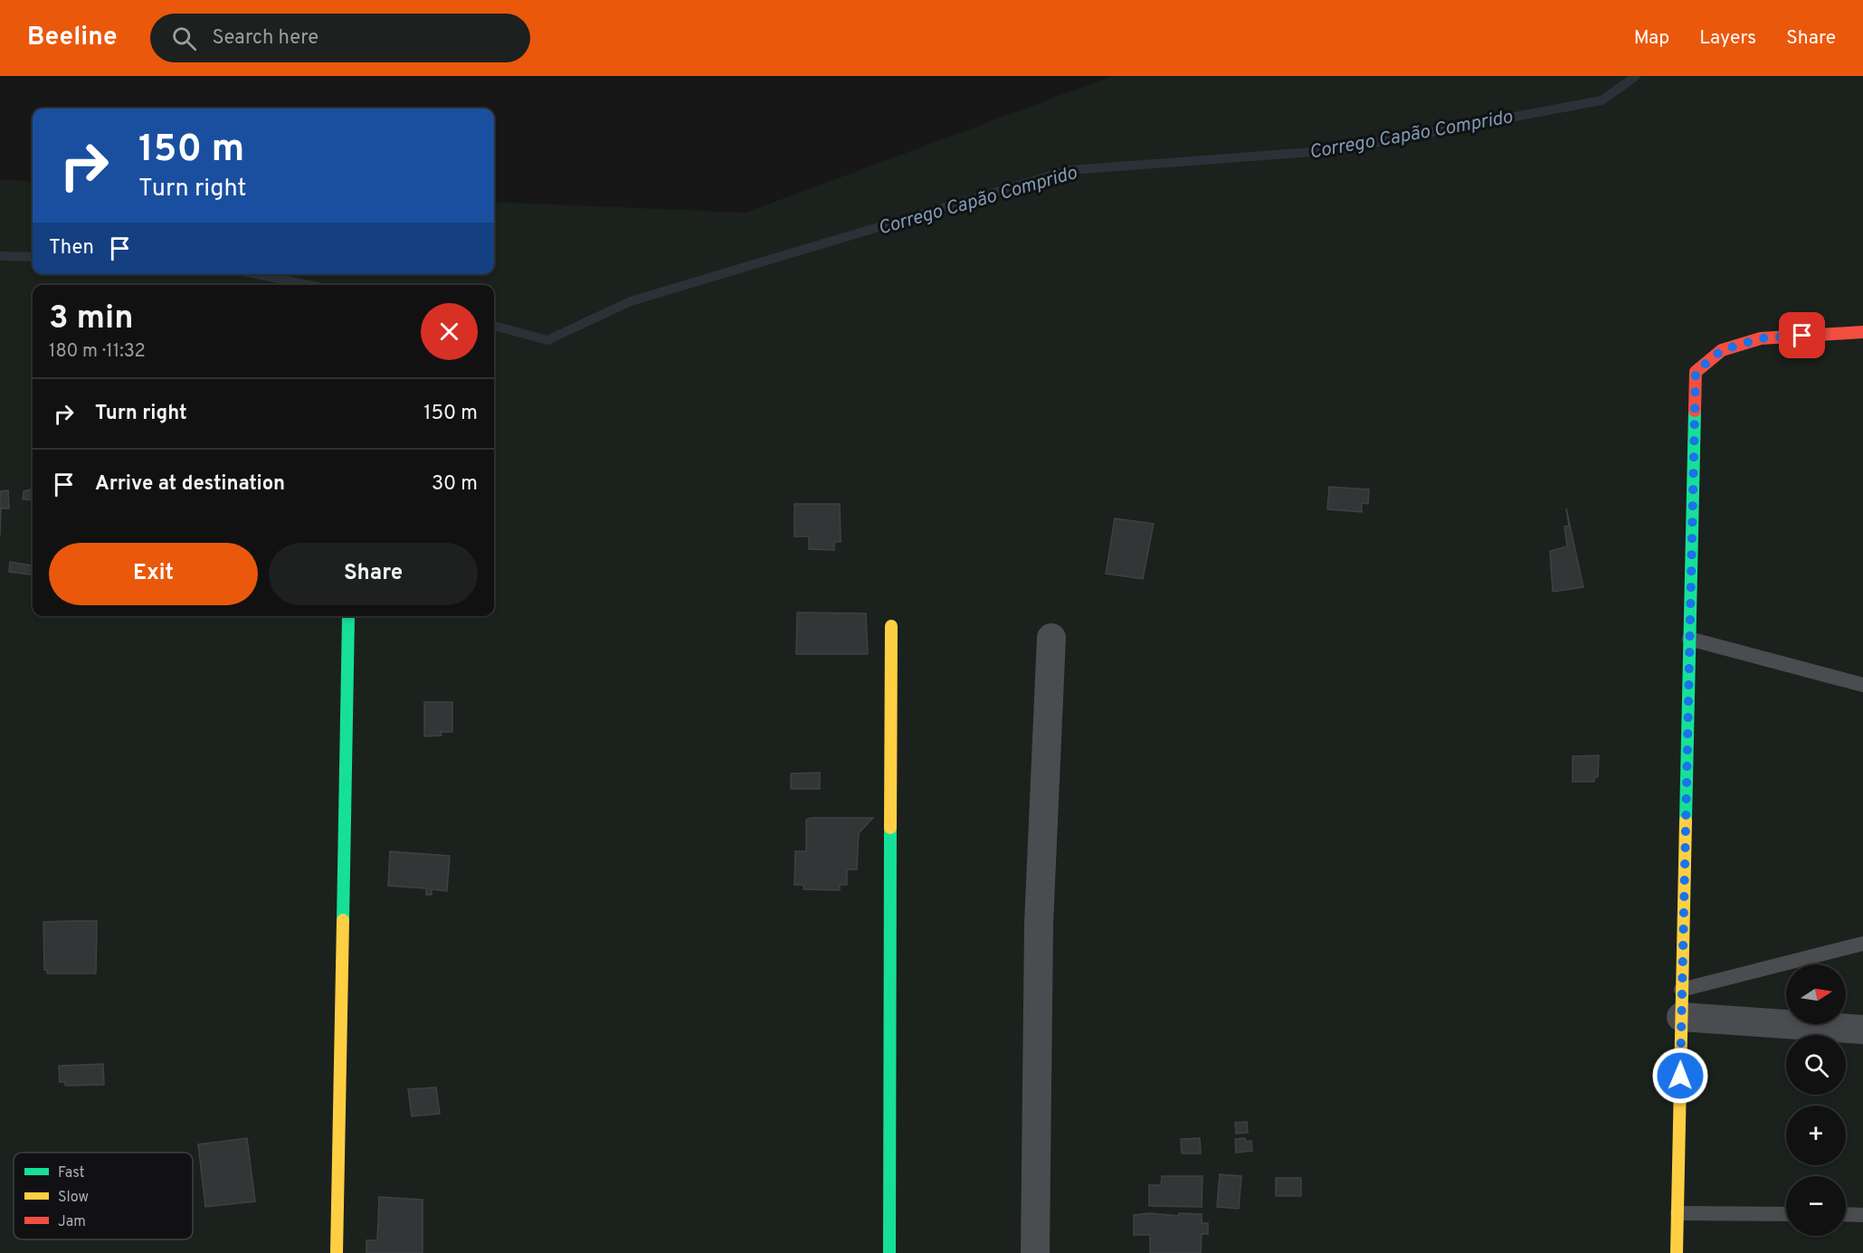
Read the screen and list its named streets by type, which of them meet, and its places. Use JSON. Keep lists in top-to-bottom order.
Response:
{
  "water": ["Corrego Capão Comprido"],
  "legend": ["Fast", "Slow", "Jam"],
  "north": "right",
  "page": {
    "header": "Beeline",
    "search": "Search here",
    "nav": ["Map", "Layers", "Share"],
    "turn": ["150 m", "Turn right"],
    "then": "Then",
    "heading": ["3 min", "180 m · 11:32"],
    "list": [
      {
        "name": "Turn right",
        "value": "150 m"
      },
      {
        "name": "Arrive at destination",
        "value": "30 m"
      }
    ],
    "buttons": ["Exit", "Share"],
    "map_buttons": ["+", "−"]
  }
}
